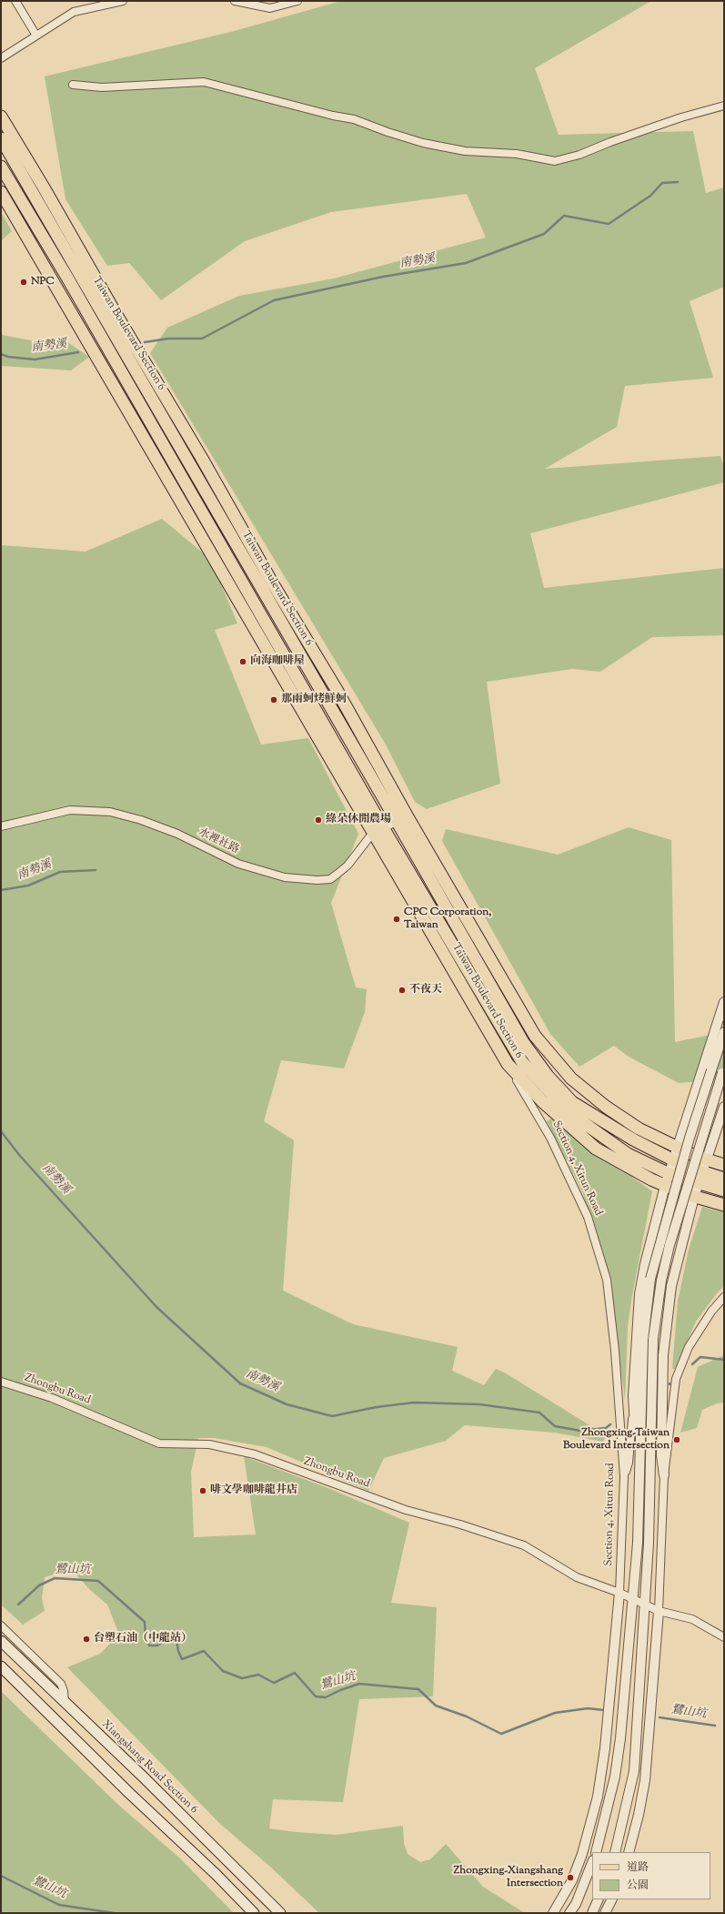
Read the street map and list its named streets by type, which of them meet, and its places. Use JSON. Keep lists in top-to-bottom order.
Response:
{
  "streets": {
    "main road": ["Taiwan Boulevard Section 6", "Xiangshang Road Section 6"],
    "street": ["水裡社路", "Section 4, Xitun Road", "Zhongbu Road"]
  },
  "crossings": [
    ["Taiwan Boulevard Section 6", "水裡社路"],
    ["Taiwan Boulevard Section 6", "Section 4, Xitun Road"],
    ["Section 4, Xitun Road", "Zhongbu Road"]
  ],
  "water": ["南勢溪", "鷺山坑"],
  "places": [
    "NPC",
    "向海咖啡屋",
    "那兩蚵烤鮮蚵",
    "綠朵休閒農場",
    "CPC Corporation, Taiwan",
    "不夜天",
    "Zhongxing-Taiwan Boulevard Intersection",
    "啡文學咖啡龍井店",
    "台塑石油（中龍站）",
    "Zhongxing-Xiangshang Intersection"
  ],
  "legend": ["道路", "公園"]
}
